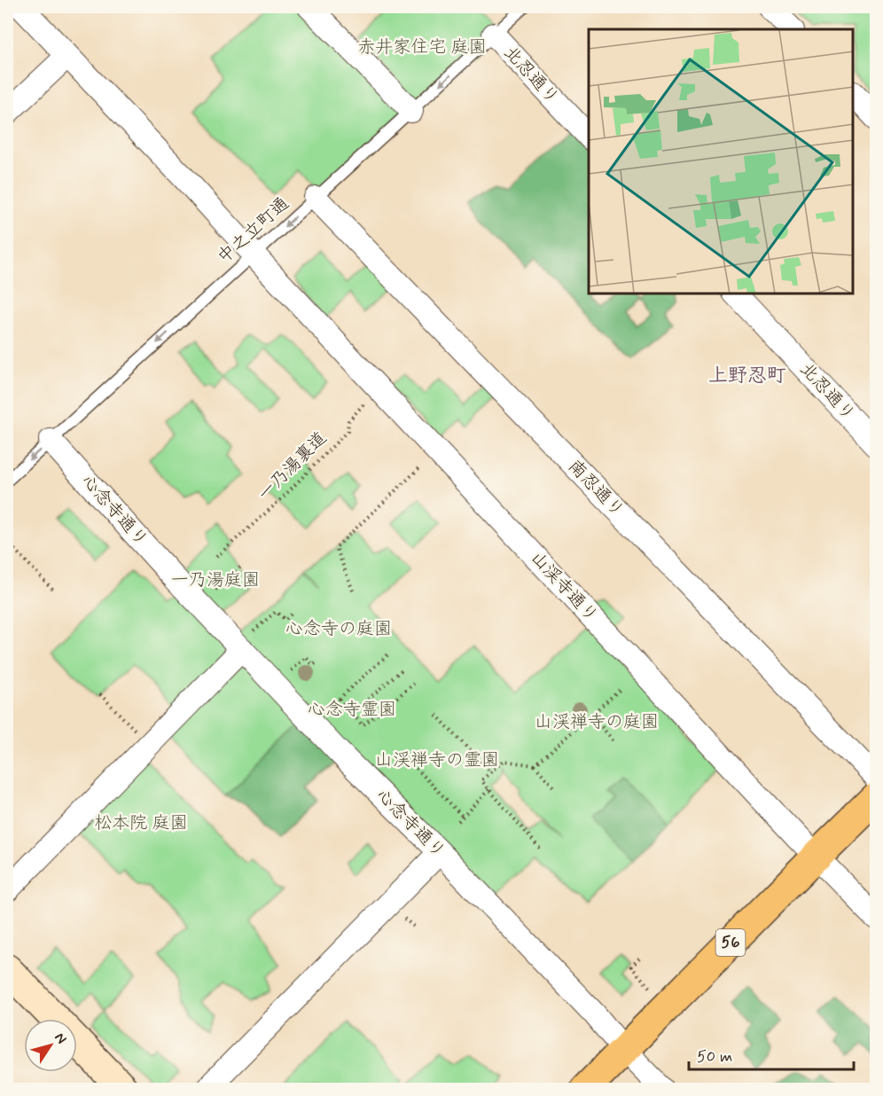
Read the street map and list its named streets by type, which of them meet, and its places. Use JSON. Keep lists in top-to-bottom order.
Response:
{
  "streets": {
    "main road": ["56"],
    "street": [
      "北忍通り",
      "南忍通り",
      "心念寺通り",
      "山渓寺通り"
    ],
    "lane": ["中之立町通"],
    "path": ["一乃湯裏道"]
  },
  "crossings": [
    ["北忍通り", "中之立町通"],
    ["中之立町通", "南忍通り"],
    ["中之立町通", "心念寺通り"],
    ["中之立町通", "山渓寺通り"],
    ["一乃湯裏道", "山渓寺通り"],
    ["心念寺通り", "56"],
    ["山渓寺通り", "56"]
  ],
  "one_way": ["中之立町通"],
  "districts": ["上野忍町"],
  "parks": [
    "赤井家住宅 庭園",
    "一乃湯庭園",
    "心念寺の庭園",
    "心念寺霊園",
    "山渓禅寺の庭園",
    "山渓禅寺の霊園",
    "松本院 庭園"
  ],
  "scale_bar": "50 m",
  "north": "top right"
}
